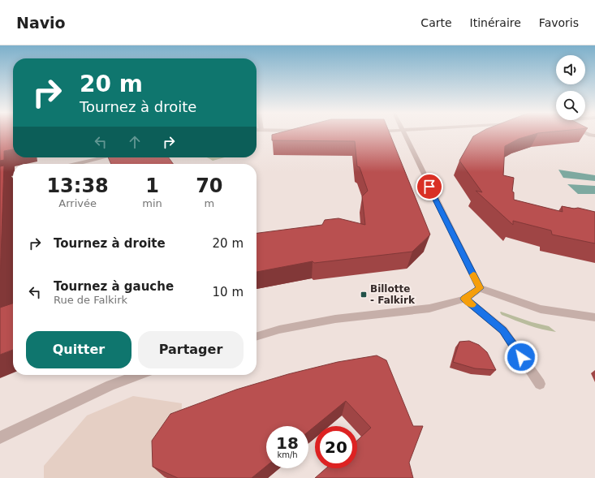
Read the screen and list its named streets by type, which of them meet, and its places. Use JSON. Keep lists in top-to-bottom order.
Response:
{
  "places": {
    "transit": ["Billotte - Falkirk"]
  },
  "page": {
    "header": "Navio",
    "nav": ["Carte", "Itinéraire", "Favoris"],
    "turn": ["20 m", "Tournez à droite"],
    "eta": [
      "13:38",
      "Arrivée",
      "1",
      "min",
      "70",
      "m"
    ],
    "list": [
      {
        "name": "Tournez à droite",
        "value": "20 m"
      },
      {
        "name": "Tournez à gauche",
        "note": "Rue de Falkirk",
        "value": "10 m"
      }
    ],
    "buttons": ["Quitter", "Partager"],
    "speed": "18 km/h",
    "limit": "20"
  }
}
